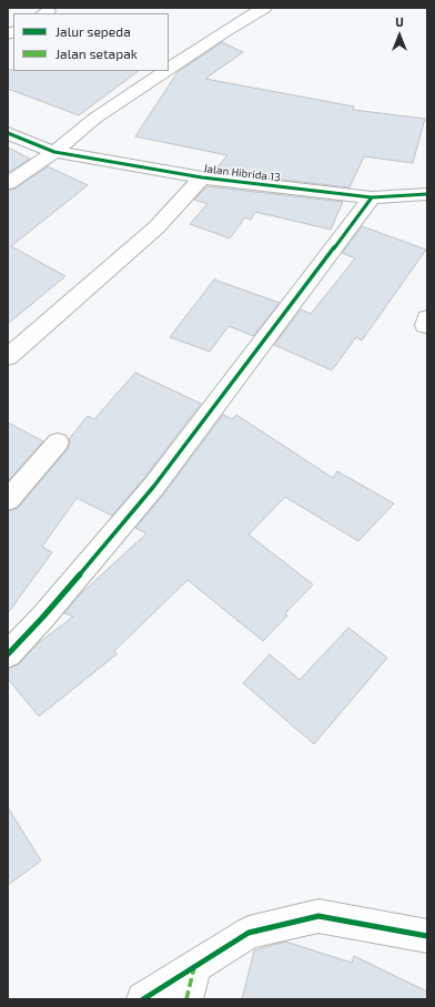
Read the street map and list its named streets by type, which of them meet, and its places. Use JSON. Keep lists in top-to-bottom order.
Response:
{
  "streets": {
    "street": ["Jalan Hibrida 13"]
  },
  "legend": ["Jalur sepeda", "Jalan setapak"],
  "north": "top"
}
